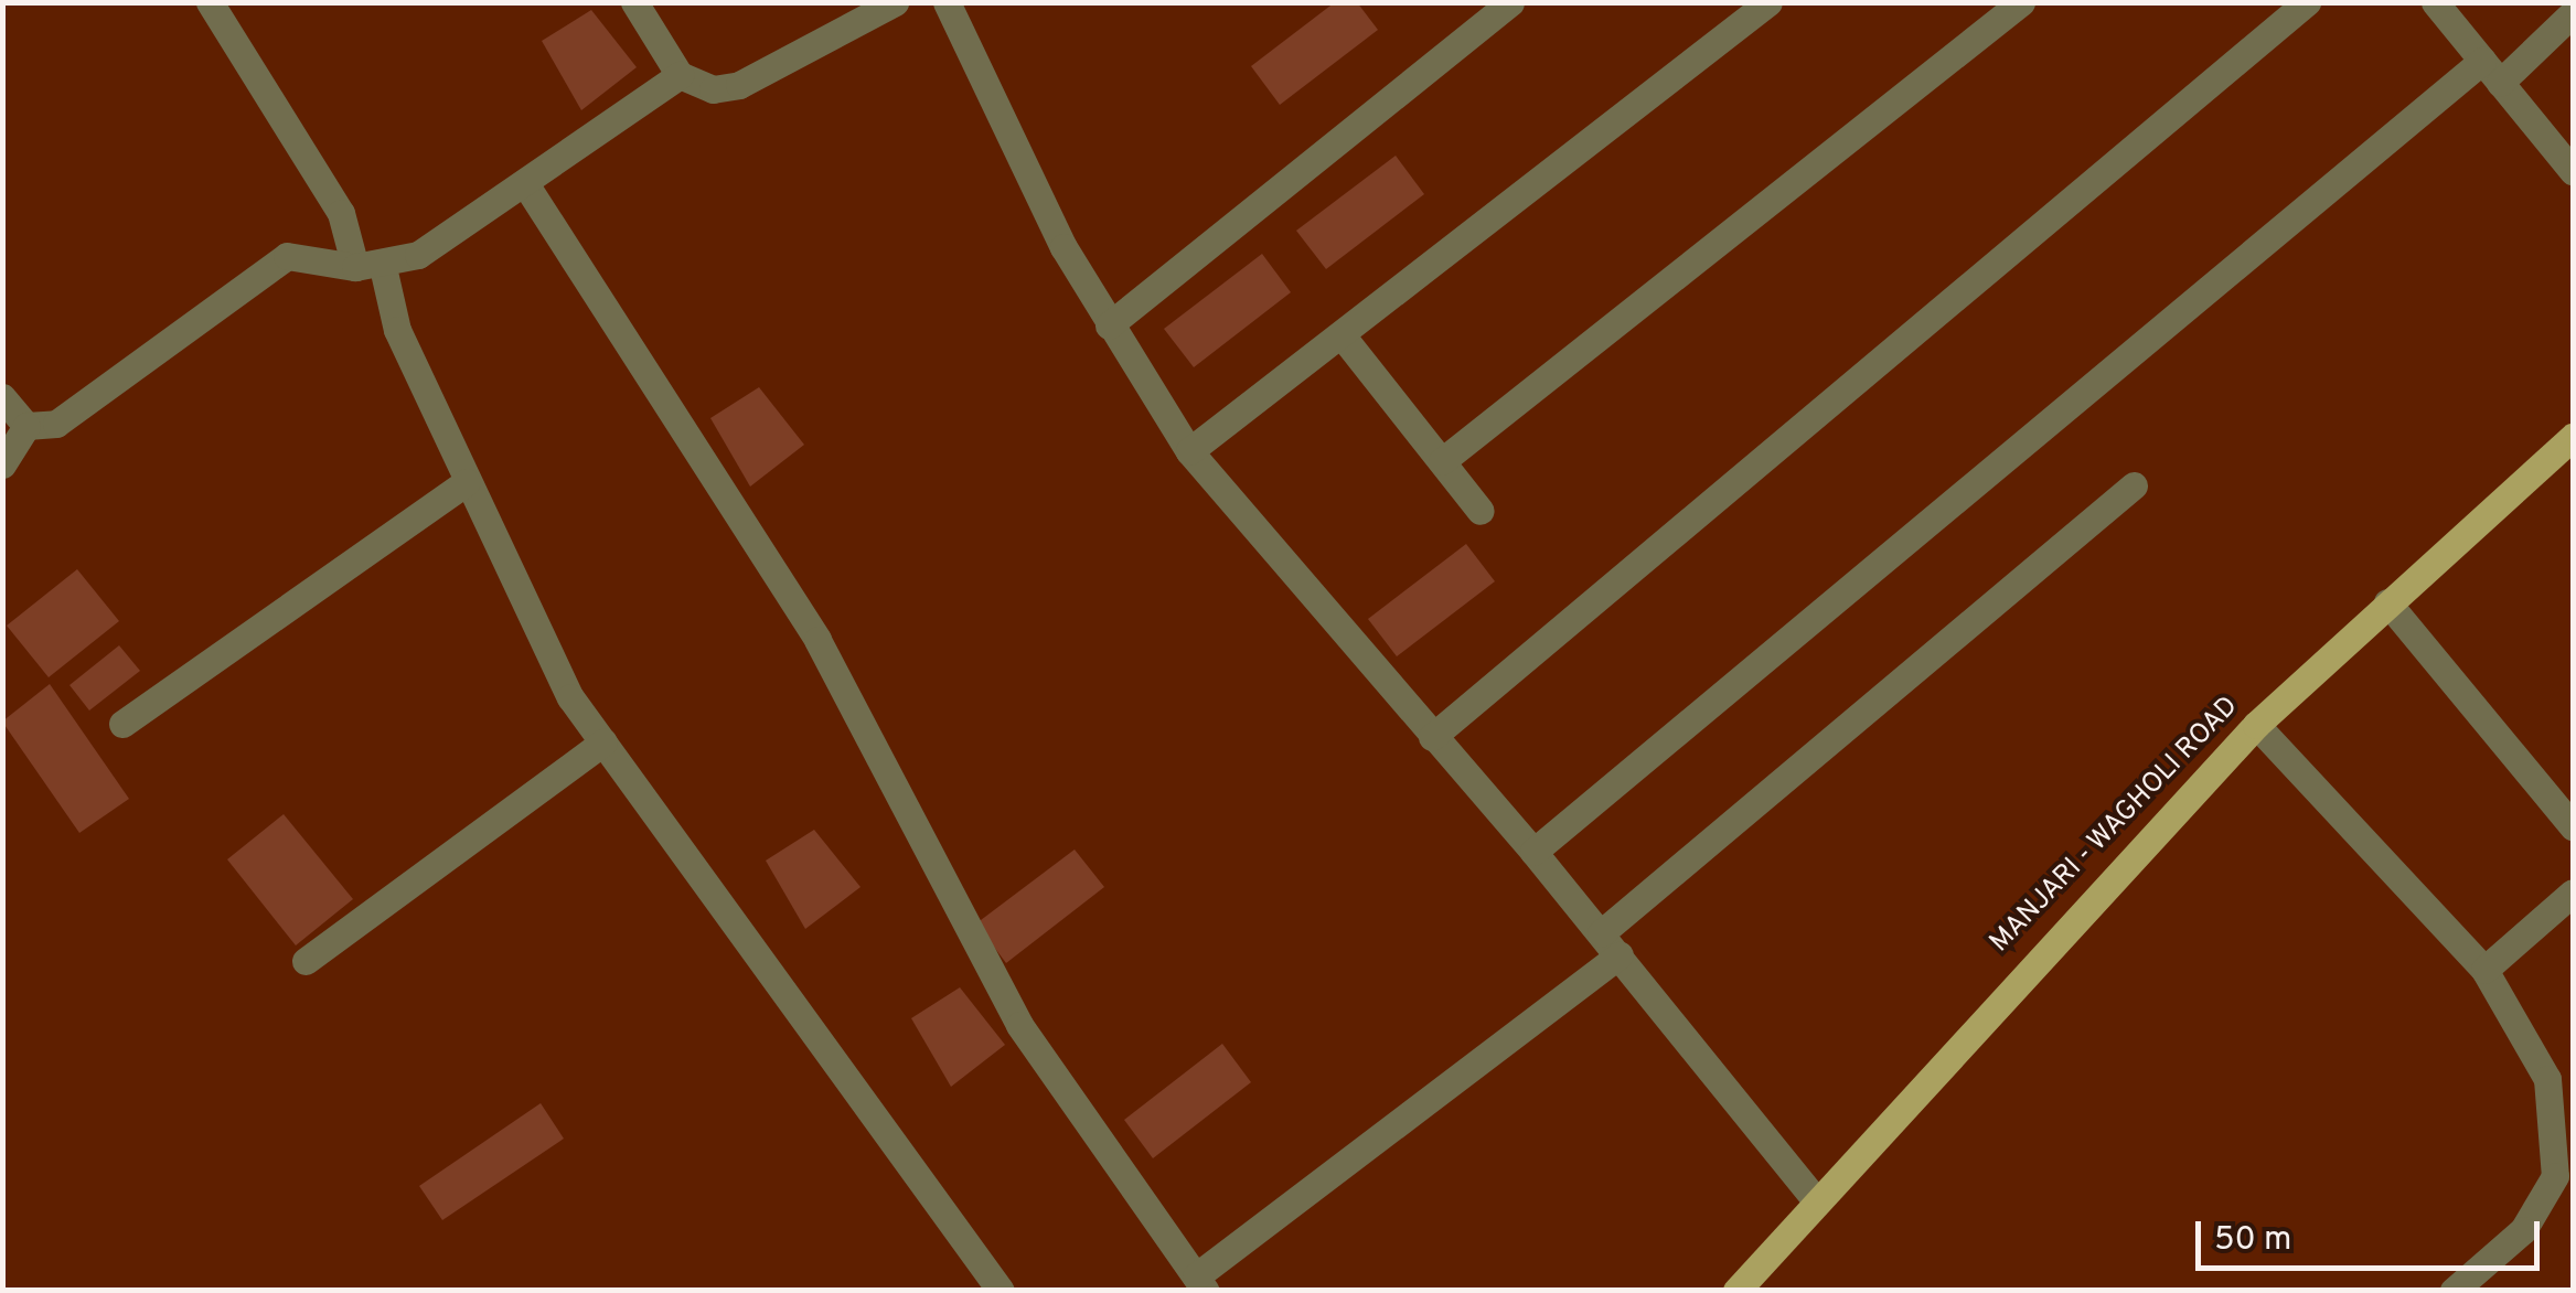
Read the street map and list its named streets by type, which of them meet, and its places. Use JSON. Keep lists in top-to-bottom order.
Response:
{
  "streets": {
    "main road": ["MANJARI - WAGHOLI ROAD"]
  },
  "scale_bar": "50 m"
}
